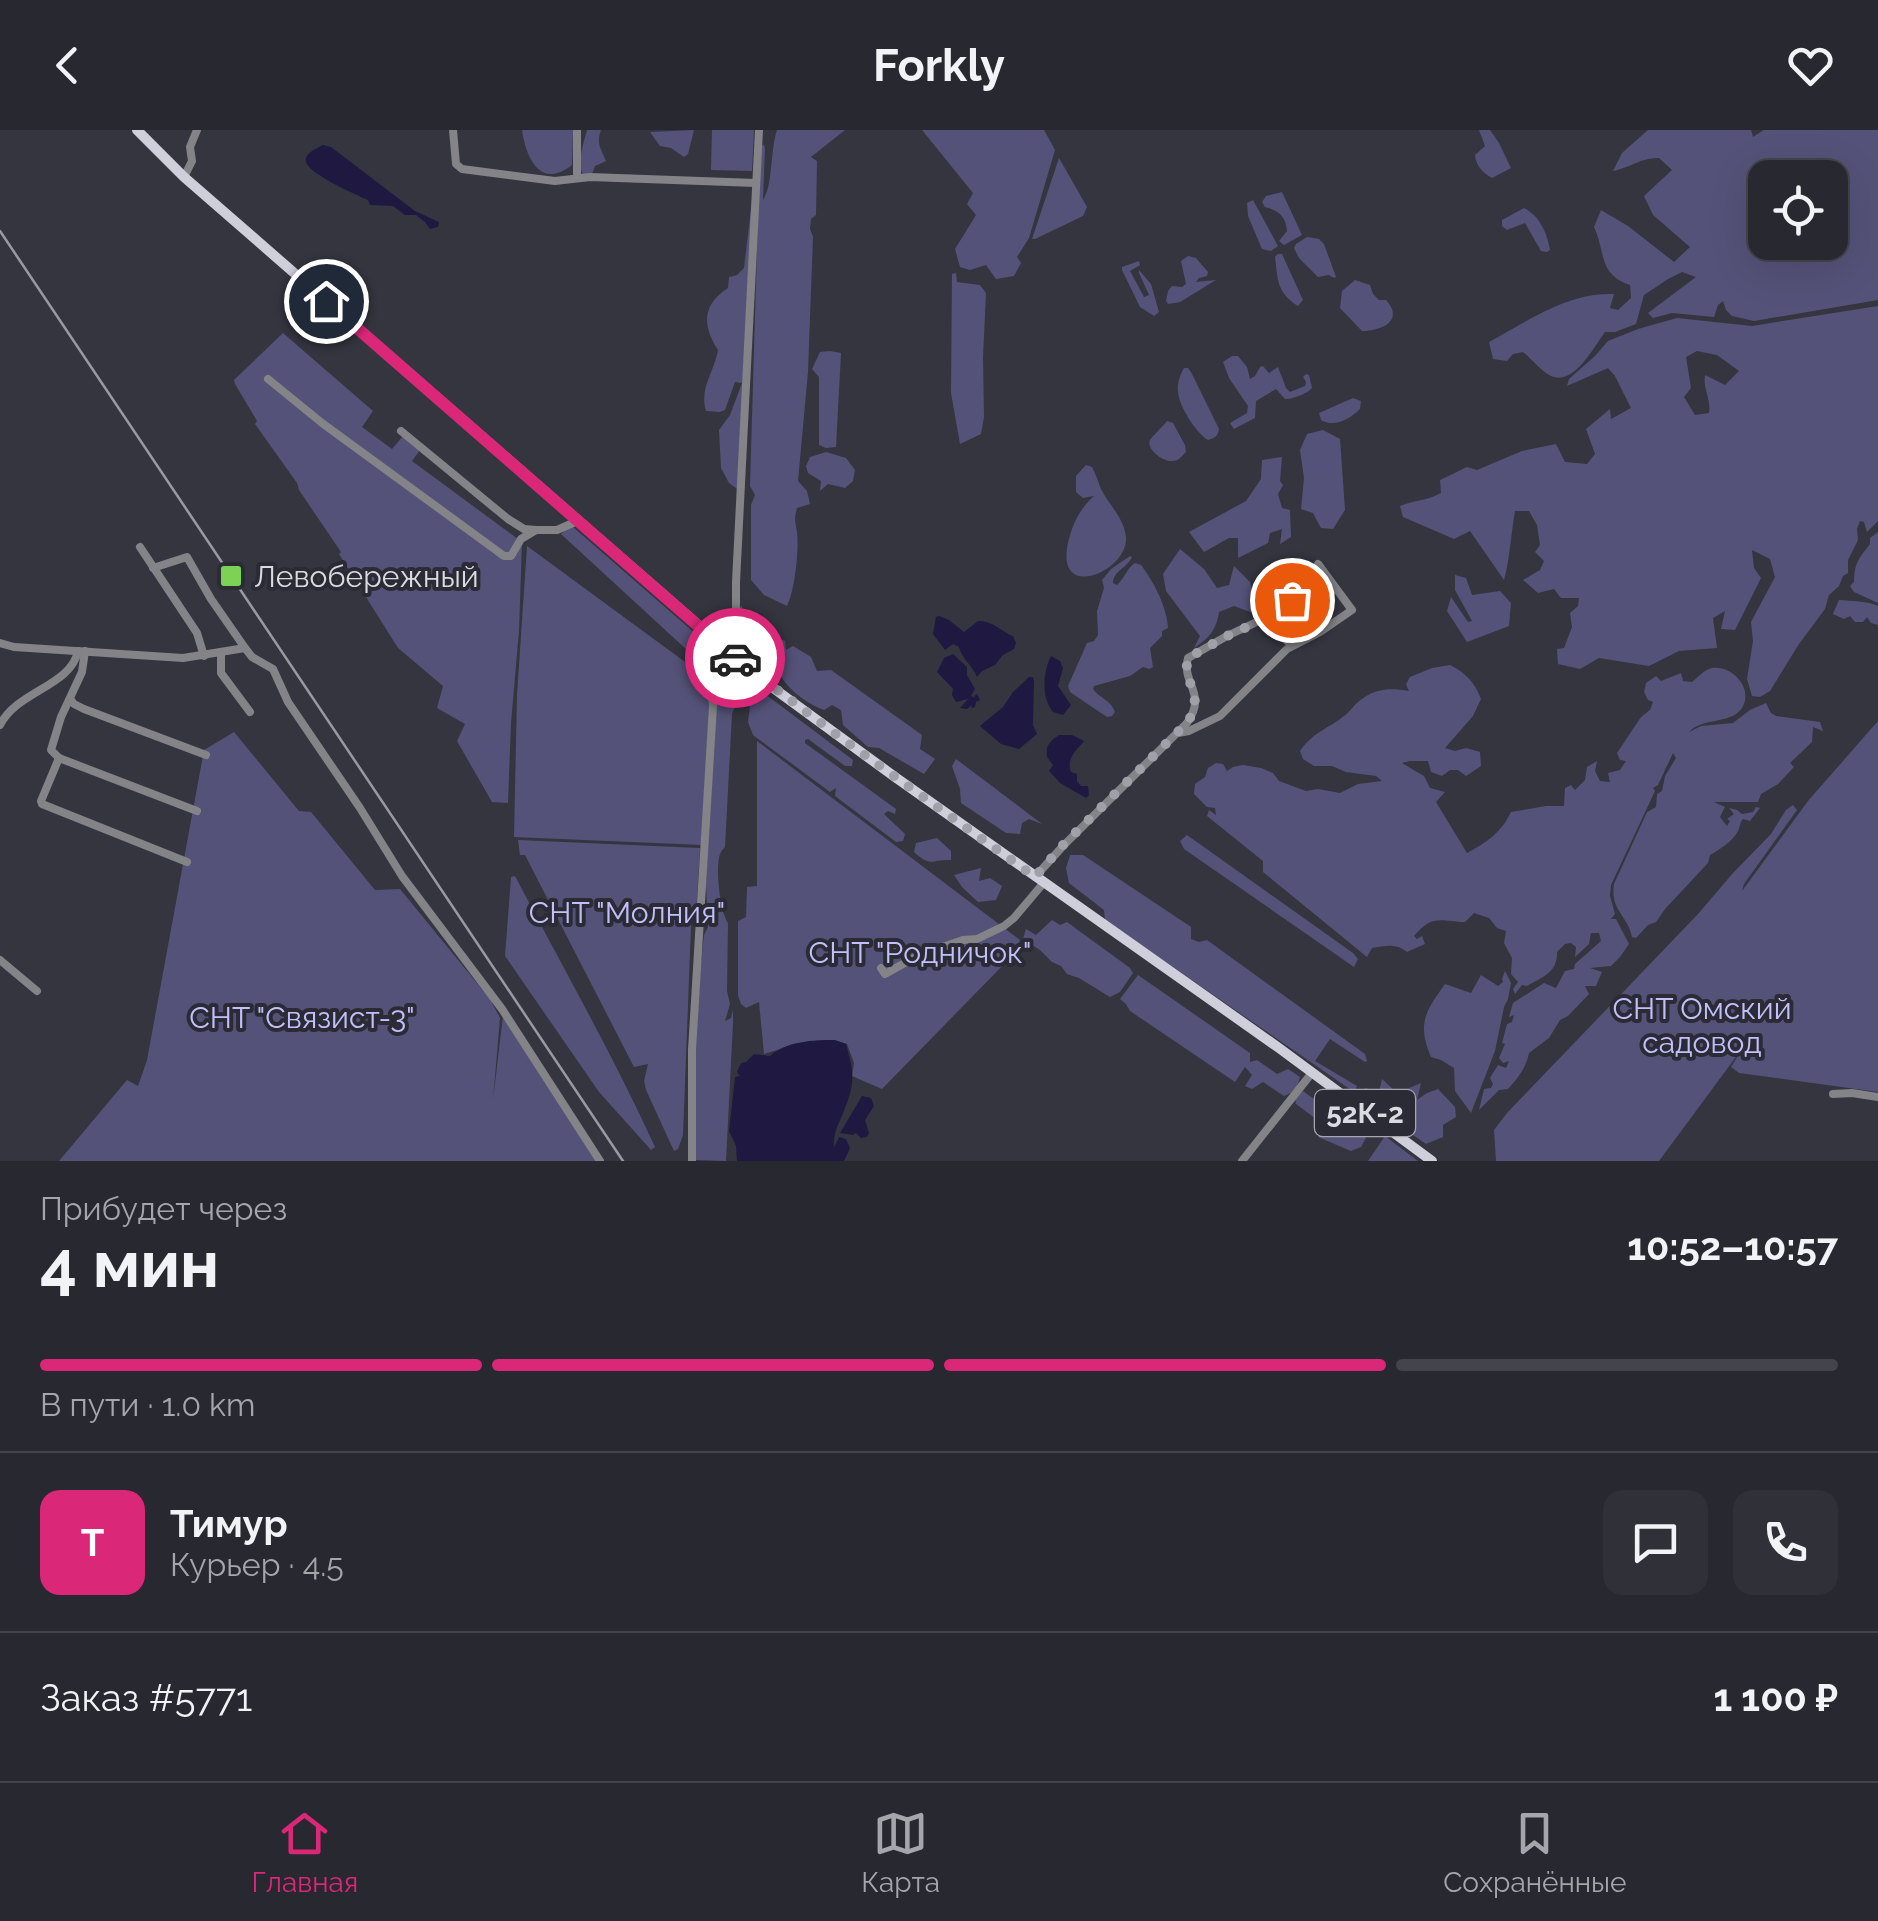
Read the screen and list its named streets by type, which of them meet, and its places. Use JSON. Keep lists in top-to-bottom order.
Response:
{
  "streets": {
    "main road": ["52К-2"]
  },
  "parks": [
    "СНТ \"Молния\"",
    "СНТ \"Родничок\"",
    "СНТ Омский садовод",
    "СНТ \"Связист-3\""
  ],
  "places": {
    "transit": ["Левобережный"]
  },
  "page": {
    "header": "Forkly",
    "heading": ["4 мин", "Прибудет через", "10:52–10:57"],
    "panel": [
      "Тимур",
      "Курьер · 4.5",
      "Заказ #5771",
      "1 100 ₽"
    ],
    "bar": "В пути · 1.0 km",
    "round": "Т",
    "tabs": ["Главная", "Карта", "Сохранённые"]
  }
}
